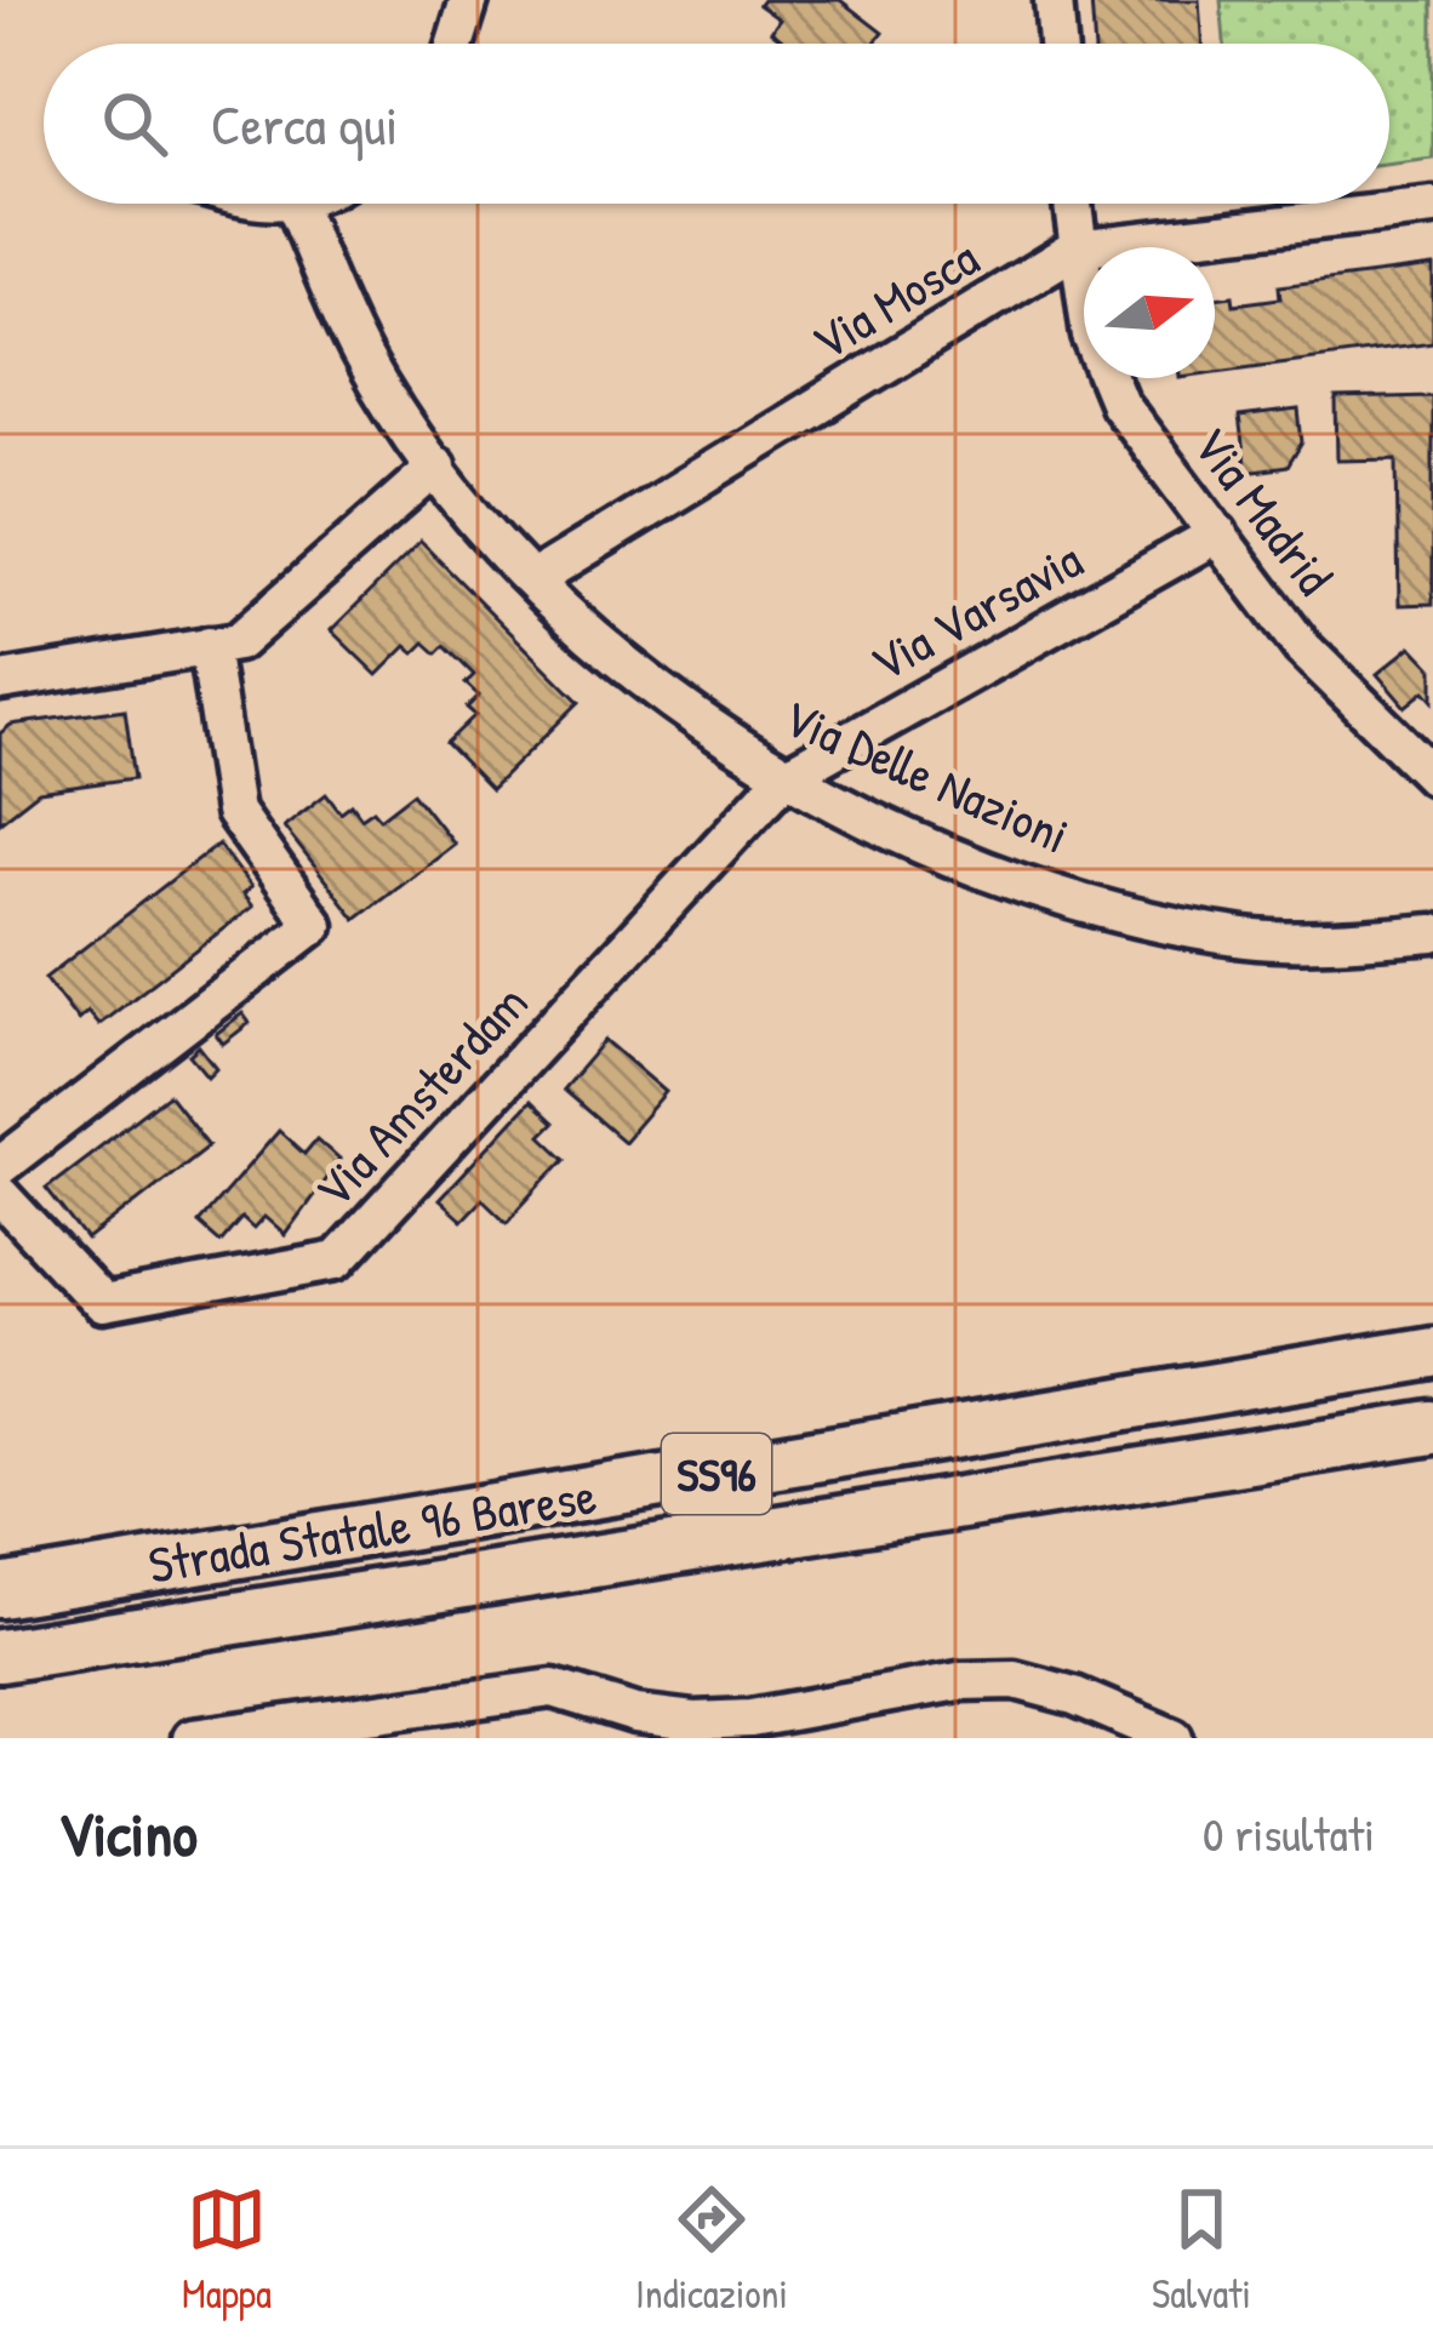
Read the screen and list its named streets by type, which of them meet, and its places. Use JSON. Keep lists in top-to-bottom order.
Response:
{
  "streets": {
    "highway": ["SS96", "Strada Statale 96 Barese"],
    "street": [
      "Via Mosca",
      "Via Madrid",
      "Via Varsavia",
      "Via Delle Nazioni",
      "Via Amsterdam"
    ]
  },
  "crossings": [
    ["Via Mosca", "Via Madrid"],
    ["Via Mosca", "Via Delle Nazioni"],
    ["Via Madrid", "Via Varsavia"],
    ["Via Varsavia", "Via Delle Nazioni"],
    ["Via Varsavia", "Via Amsterdam"],
    ["Via Delle Nazioni", "Via Amsterdam"]
  ],
  "north": "right",
  "page": {
    "search": "Cerca qui",
    "heading": ["Vicino", "0 risultati"],
    "nav": ["Mappa", "Indicazioni", "Salvati"]
  }
}
